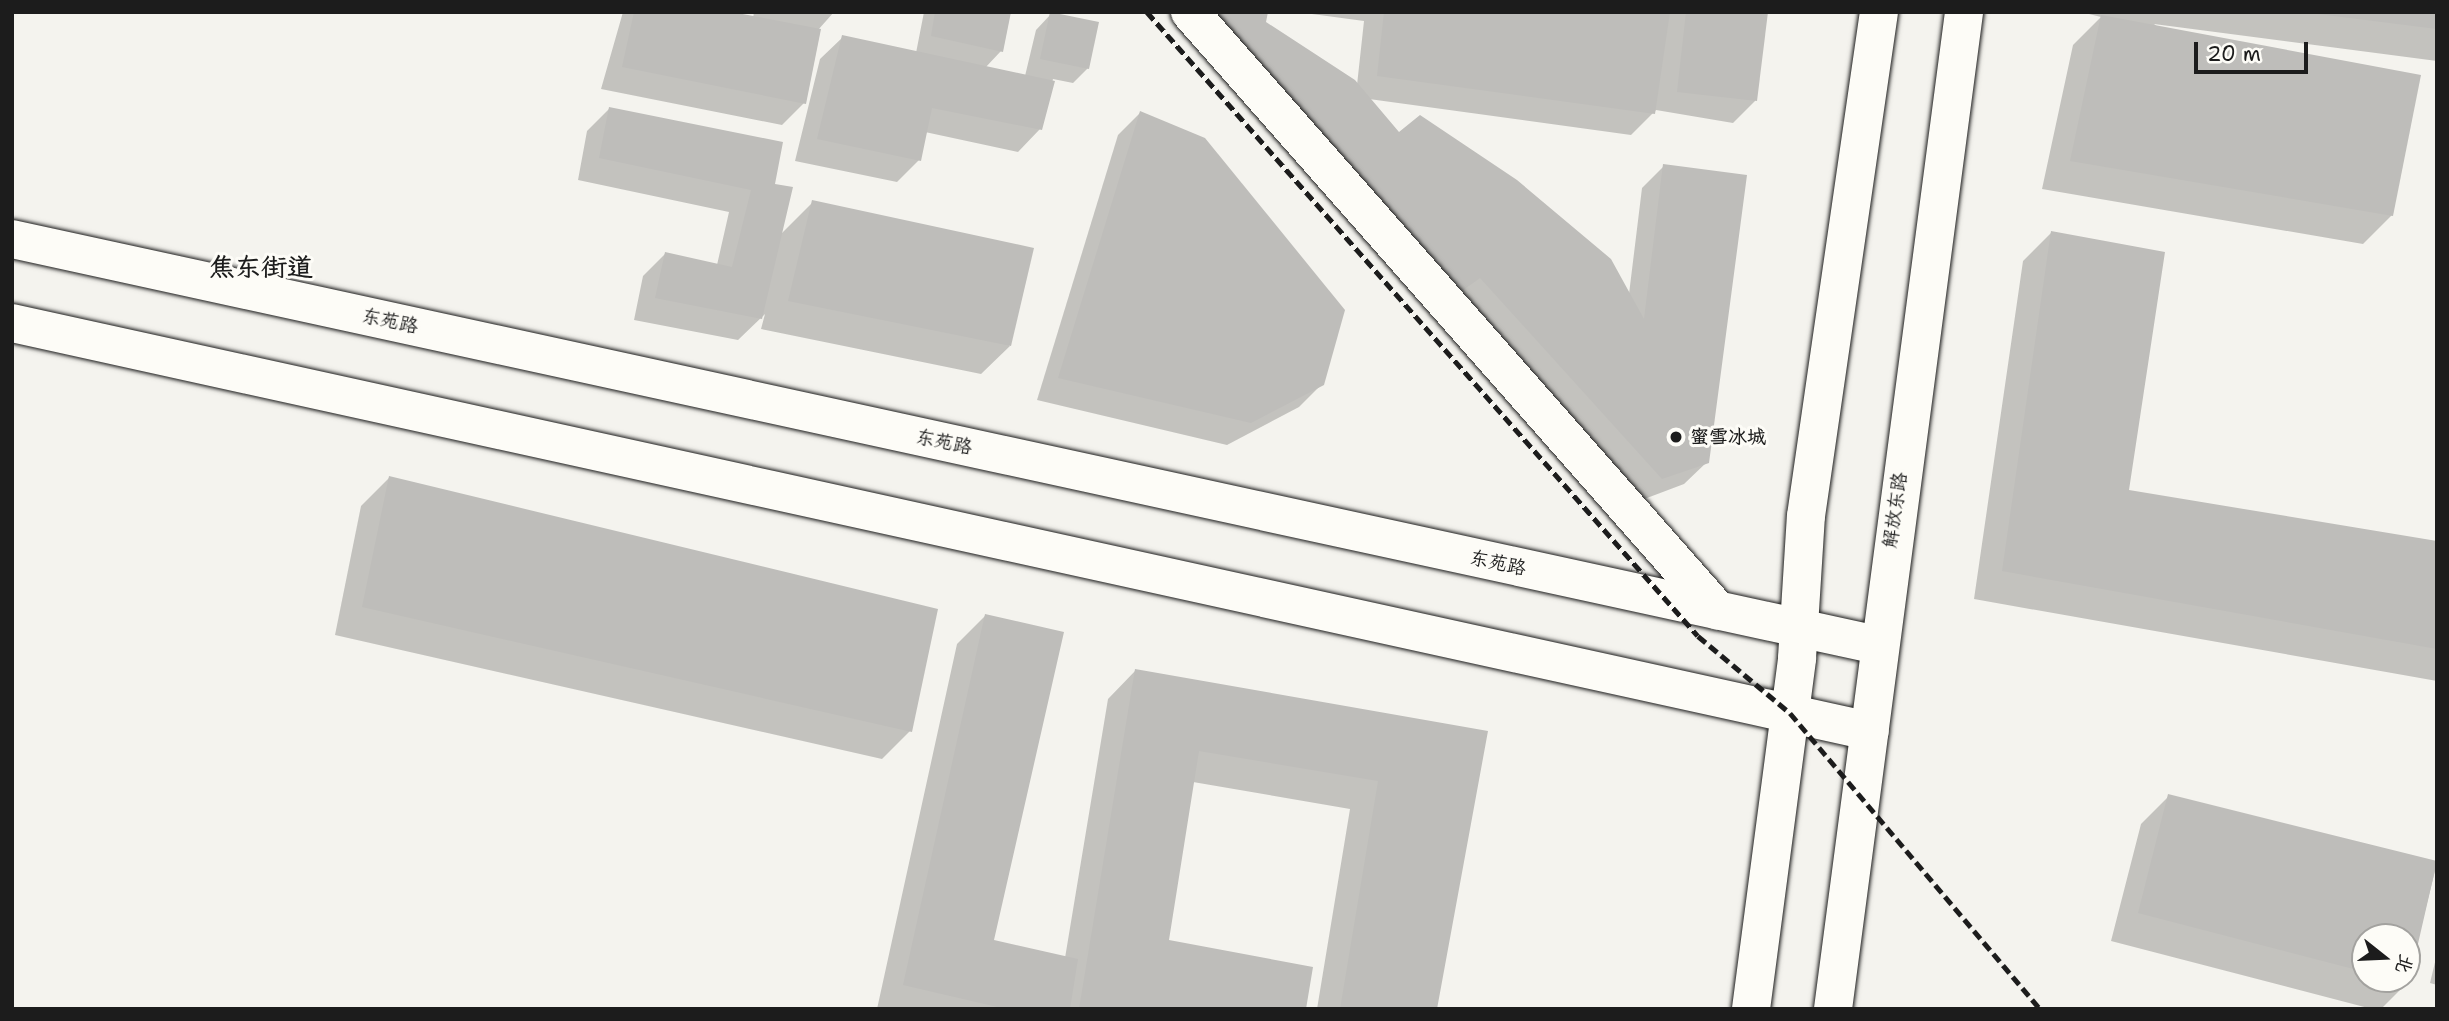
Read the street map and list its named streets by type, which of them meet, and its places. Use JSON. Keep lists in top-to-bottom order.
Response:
{
  "streets": {
    "main road": ["东苑路", "解放东路"]
  },
  "crossings": [
    ["东苑路", "解放东路"]
  ],
  "districts": ["焦东街道"],
  "places": ["蜜雪冰城"],
  "scale_bar": "20 m",
  "north": "right"
}
